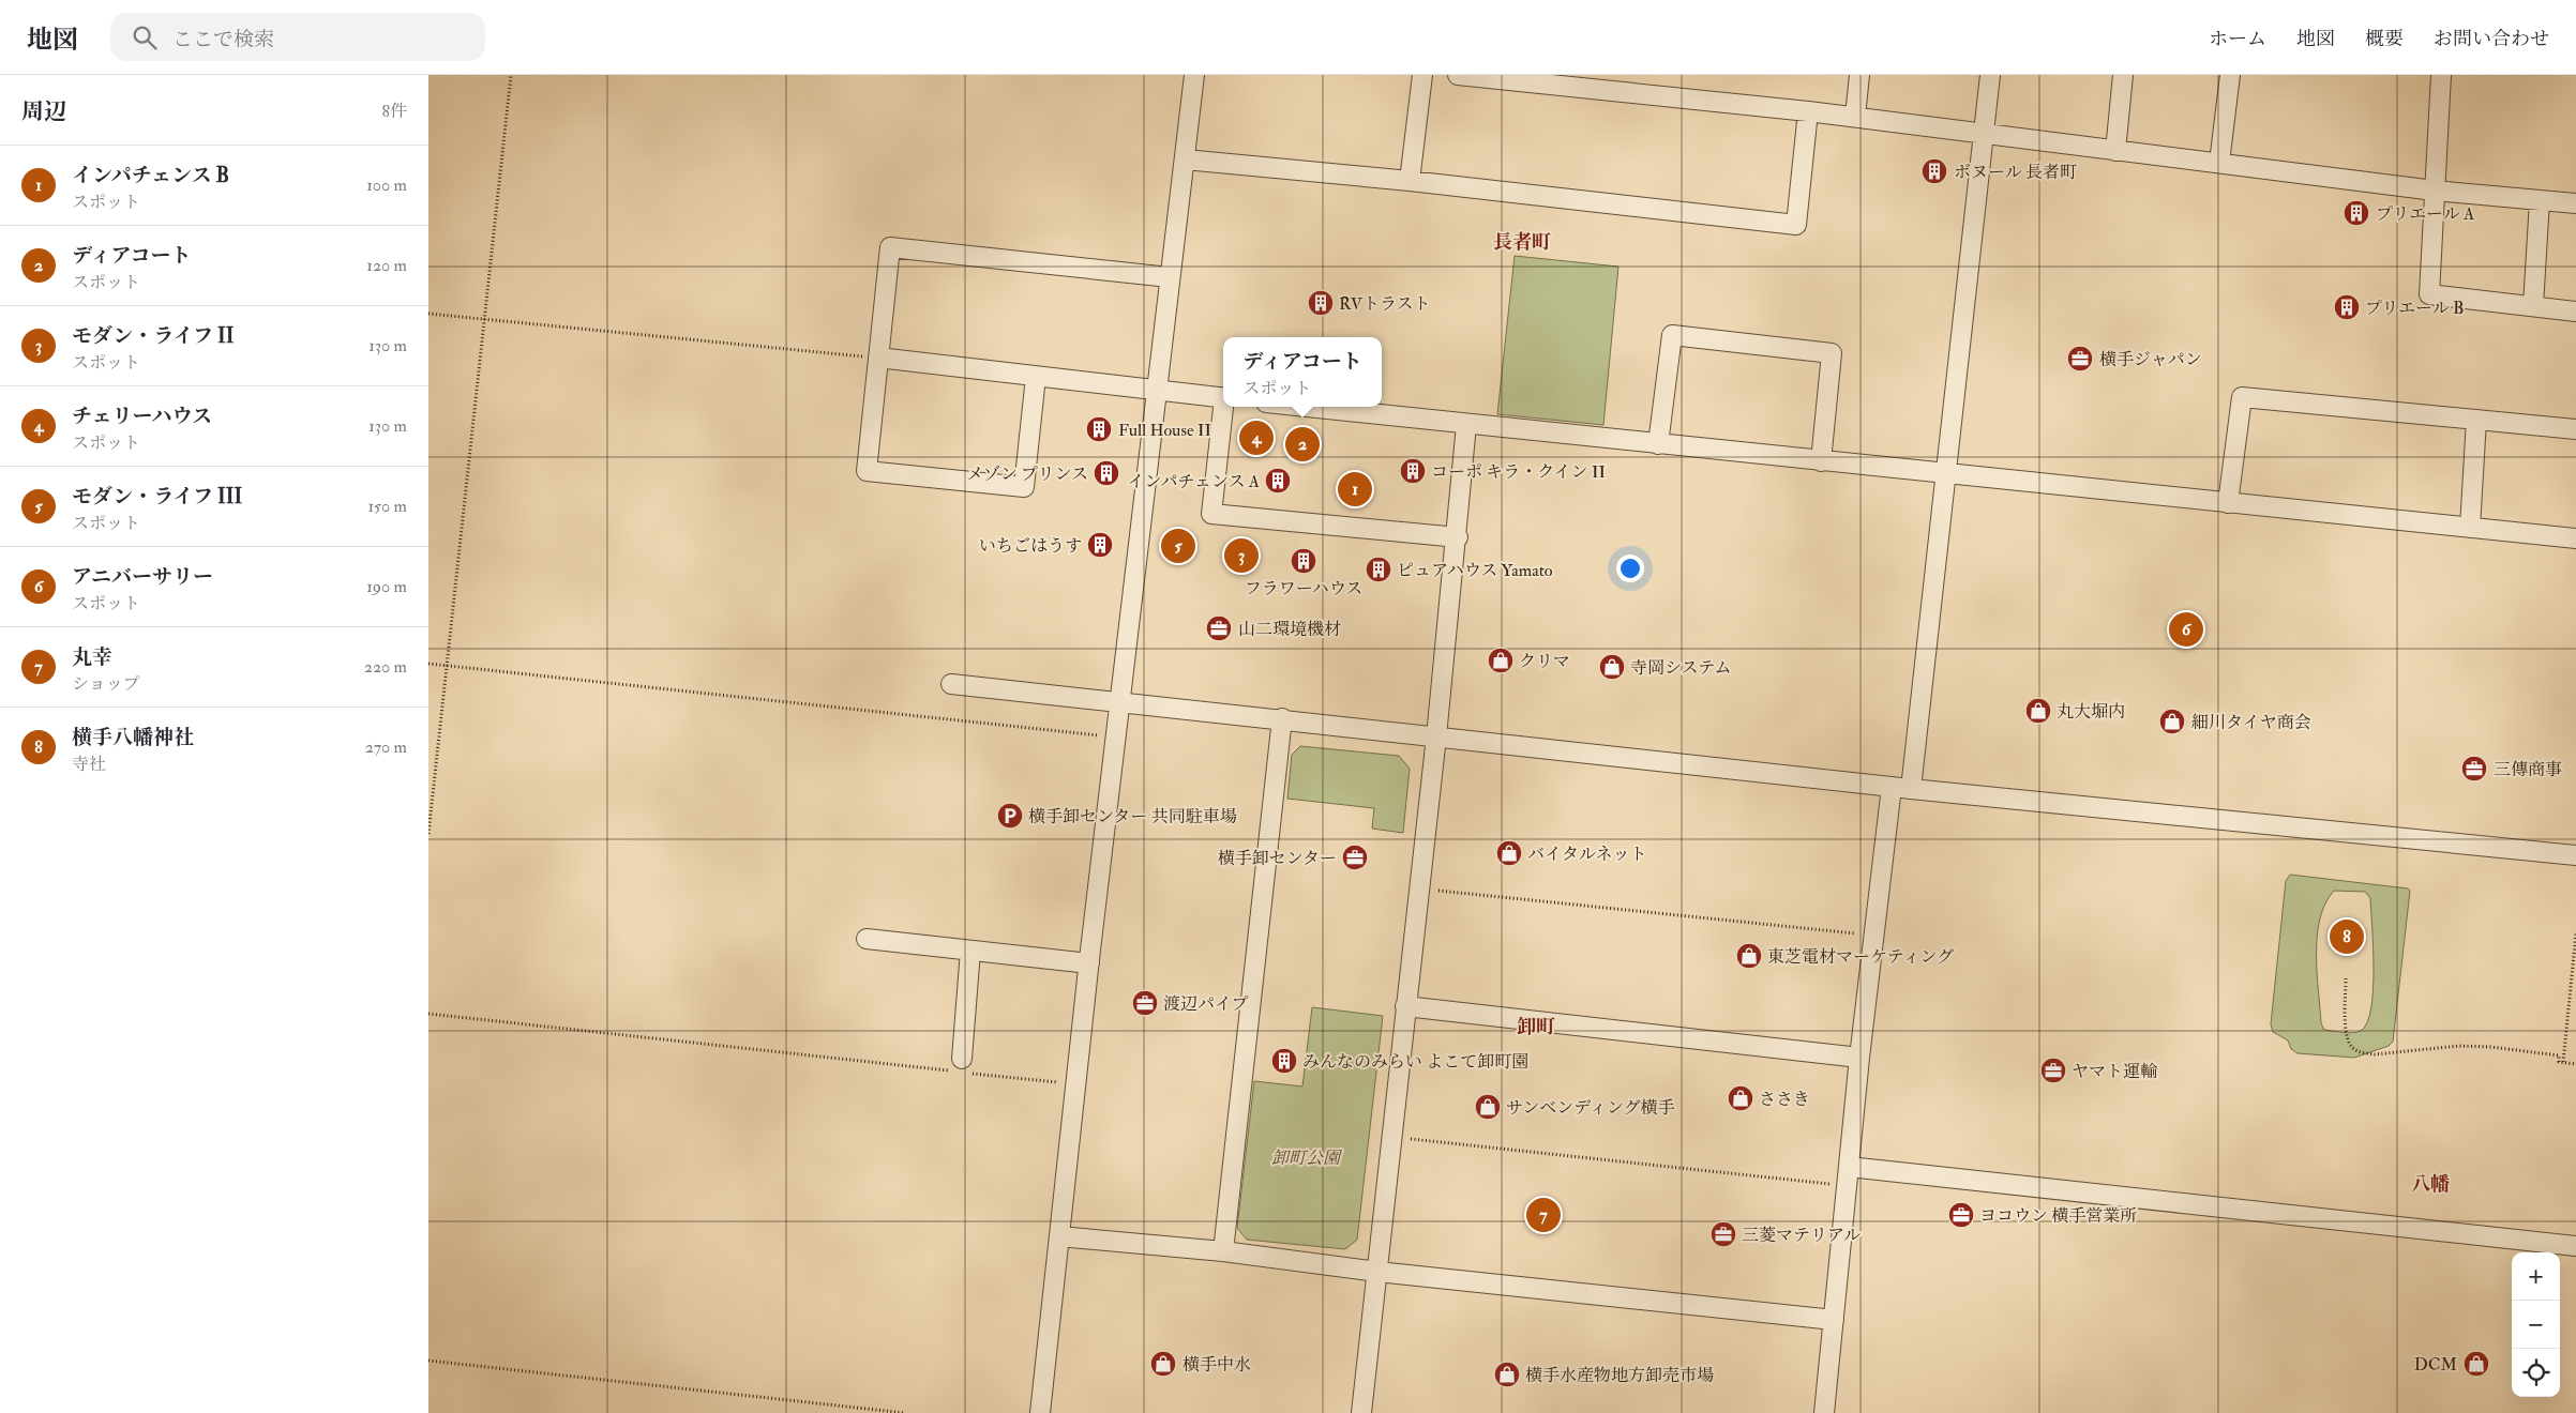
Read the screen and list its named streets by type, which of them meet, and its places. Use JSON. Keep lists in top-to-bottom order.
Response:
{
  "districts": ["長者町", "卸町", "八幡"],
  "parks": ["卸町公園"],
  "places": {
    "building": [
      "ボヌール 長者町",
      "プリエール A",
      "RVトラスト",
      "プリエール B",
      "Full House II",
      "コーポ キラ・クイン II",
      "メゾン プリンス",
      "インパチェンス A",
      "いちごはうす",
      "フラワーハウス",
      "ピュアハウス Yamato",
      "みんなのみらい よこて卸町園"
    ],
    "office": [
      "横手ジャパン",
      "山二環境機材",
      "三傳商事",
      "横手卸センター",
      "渡辺パイプ",
      "ヤマト運輸",
      "ヨコウン 横手営業所",
      "三菱マテリアル"
    ],
    "shop": [
      "クリマ",
      "寺岡システム",
      "丸大堀内",
      "細川タイヤ商会",
      "バイタルネット",
      "東芝電材マーケティング",
      "ささき",
      "サンベンディング横手",
      "横手中水",
      "DCM",
      "横手水産物地方卸売市場"
    ],
    "parking": ["横手卸センター 共同駐車場"]
  },
  "page": {
    "header": "地図",
    "search": "ここで検索",
    "nav": [
      "ホーム",
      "地図",
      "概要",
      "お問い合わせ"
    ],
    "heading": ["周辺", "8件"],
    "list": [
      {
        "mark": "1",
        "name": "インパチェンス B",
        "note": "スポット",
        "value": "100 m"
      },
      {
        "mark": "2",
        "name": "ディアコート",
        "note": "スポット",
        "value": "120 m"
      },
      {
        "mark": "3",
        "name": "モダン・ライフ II",
        "note": "スポット",
        "value": "130 m"
      },
      {
        "mark": "4",
        "name": "チェリーハウス",
        "note": "スポット",
        "value": "130 m"
      },
      {
        "mark": "5",
        "name": "モダン・ライフ III",
        "note": "スポット",
        "value": "150 m"
      },
      {
        "mark": "6",
        "name": "アニバーサリー",
        "note": "スポット",
        "value": "190 m"
      },
      {
        "mark": "7",
        "name": "丸幸",
        "note": "ショップ",
        "value": "220 m"
      },
      {
        "mark": "8",
        "name": "横手八幡神社",
        "note": "寺社",
        "value": "270 m"
      }
    ],
    "popup": ["ディアコート", "スポット"],
    "pins": [
      "4",
      "2",
      "1",
      "5",
      "3",
      "6",
      "8",
      "7"
    ],
    "map_buttons": ["+", "−"]
  }
}
